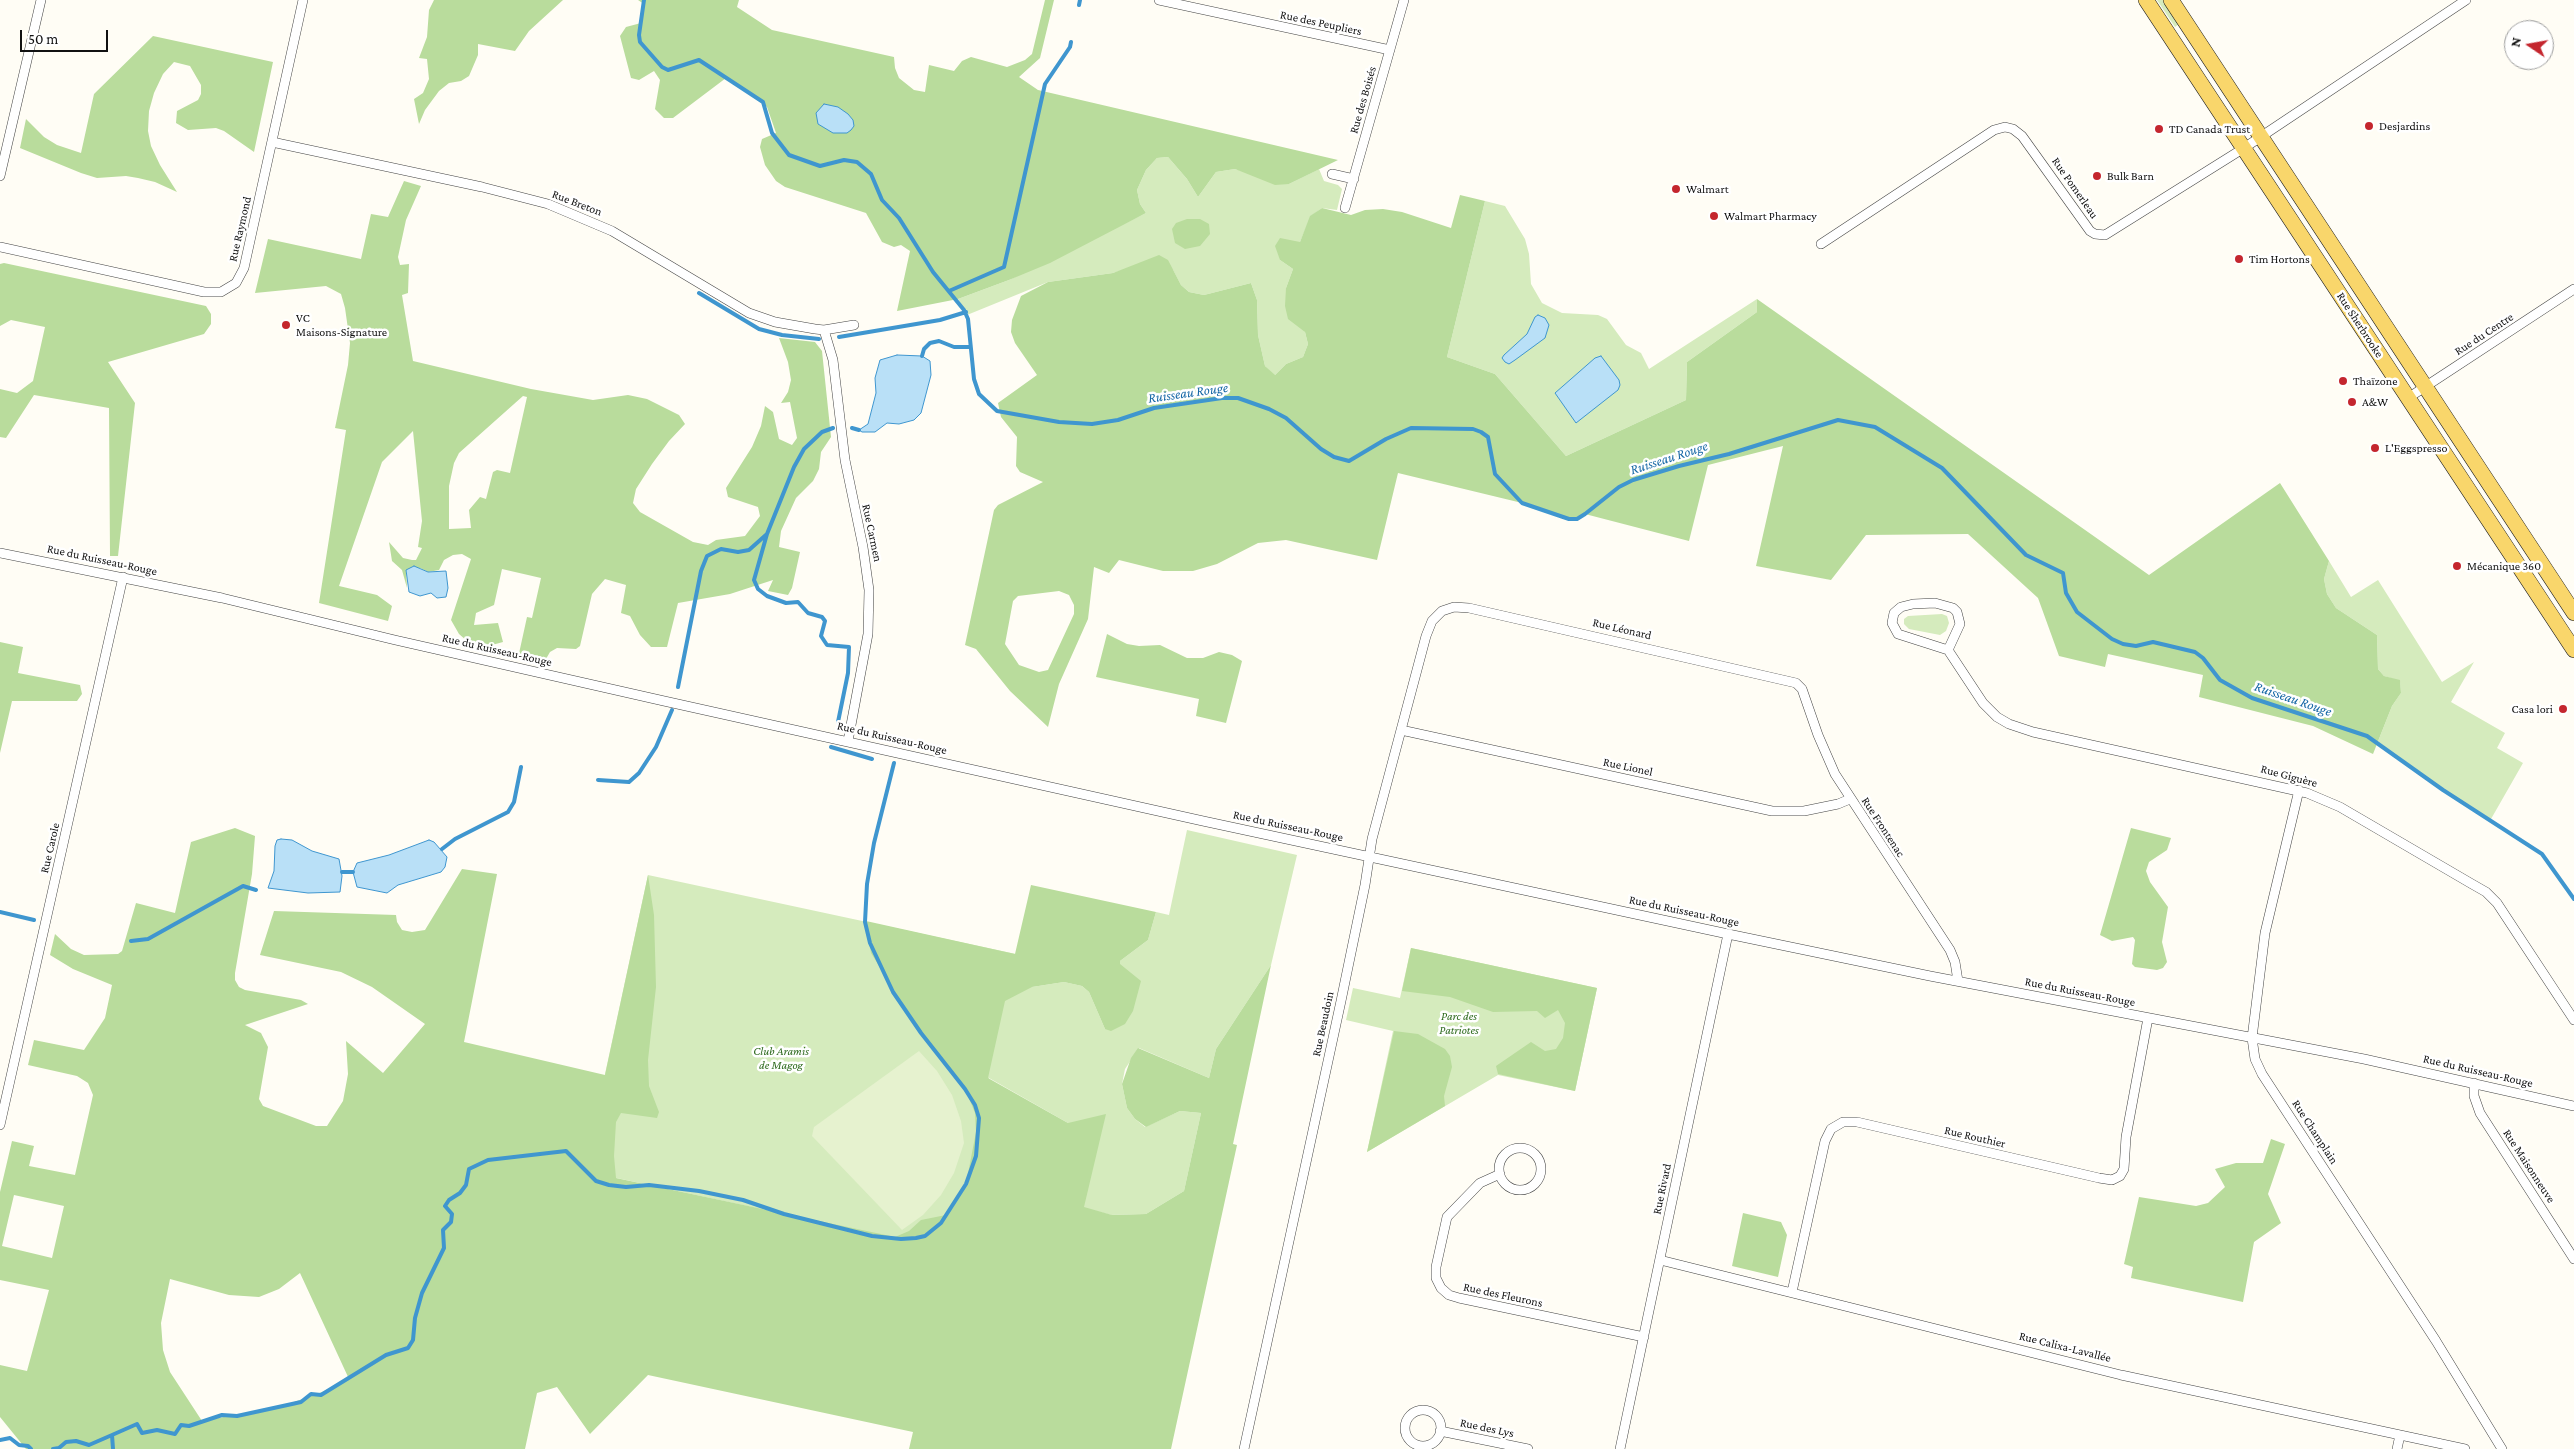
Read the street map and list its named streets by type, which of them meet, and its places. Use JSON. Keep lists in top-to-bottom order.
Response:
{
  "streets": {
    "main road": ["Rue Sherbrooke"],
    "street": [
      "Rue des Peupliers",
      "Rue des Boisés",
      "Rue Pomerleau",
      "Rue Breton",
      "Rue Raymond",
      "Rue du Centre",
      "Rue Carmen",
      "Rue du Ruisseau-Rouge",
      "Rue Léonard",
      "Rue Lionel",
      "Rue Giguère",
      "Rue Frontenac",
      "Rue Carole",
      "Rue Beaudoin",
      "Rue Champlain",
      "Rue Routhier",
      "Rue Maisonneuve",
      "Rue Rivard",
      "Rue des Fleurons",
      "Rue Calixa-Lavallée",
      "Rue des Lys"
    ]
  },
  "crossings": [
    ["Rue des Peupliers", "Rue des Boisés"],
    ["Rue Pomerleau", "Rue Sherbrooke"],
    ["Rue Breton", "Rue Raymond"],
    ["Rue Breton", "Rue Carmen"],
    ["Rue Sherbrooke", "Rue du Centre"],
    ["Rue Carmen", "Rue du Ruisseau-Rouge"],
    ["Rue du Ruisseau-Rouge", "Rue Frontenac"],
    ["Rue du Ruisseau-Rouge", "Rue Carole"],
    ["Rue du Ruisseau-Rouge", "Rue Beaudoin"],
    ["Rue du Ruisseau-Rouge", "Rue Champlain"],
    ["Rue du Ruisseau-Rouge", "Rue Routhier"],
    ["Rue du Ruisseau-Rouge", "Rue Maisonneuve"],
    ["Rue du Ruisseau-Rouge", "Rue Rivard"],
    ["Rue Léonard", "Rue Frontenac"],
    ["Rue Léonard", "Rue Beaudoin"],
    ["Rue Lionel", "Rue Frontenac"],
    ["Rue Lionel", "Rue Beaudoin"],
    ["Rue Giguère", "Rue Champlain"],
    ["Rue Routhier", "Rue Calixa-Lavallée"],
    ["Rue Rivard", "Rue des Fleurons"],
    ["Rue Rivard", "Rue Calixa-Lavallée"]
  ],
  "water": ["Ruisseau Rouge"],
  "parks": ["Parc des Patriotes", "Club Aramis de Magog"],
  "places": [
    "Desjardins",
    "TD Canada Trust",
    "Bulk Barn",
    "Walmart",
    "Walmart Pharmacy",
    "Tim Hortons",
    "VC Maisons-Signature",
    "Thaïzone",
    "A&W",
    "L'Eggspresso",
    "Mécanique 360",
    "Casa lori"
  ],
  "scale_bar": "50 m",
  "north": "left"
}
